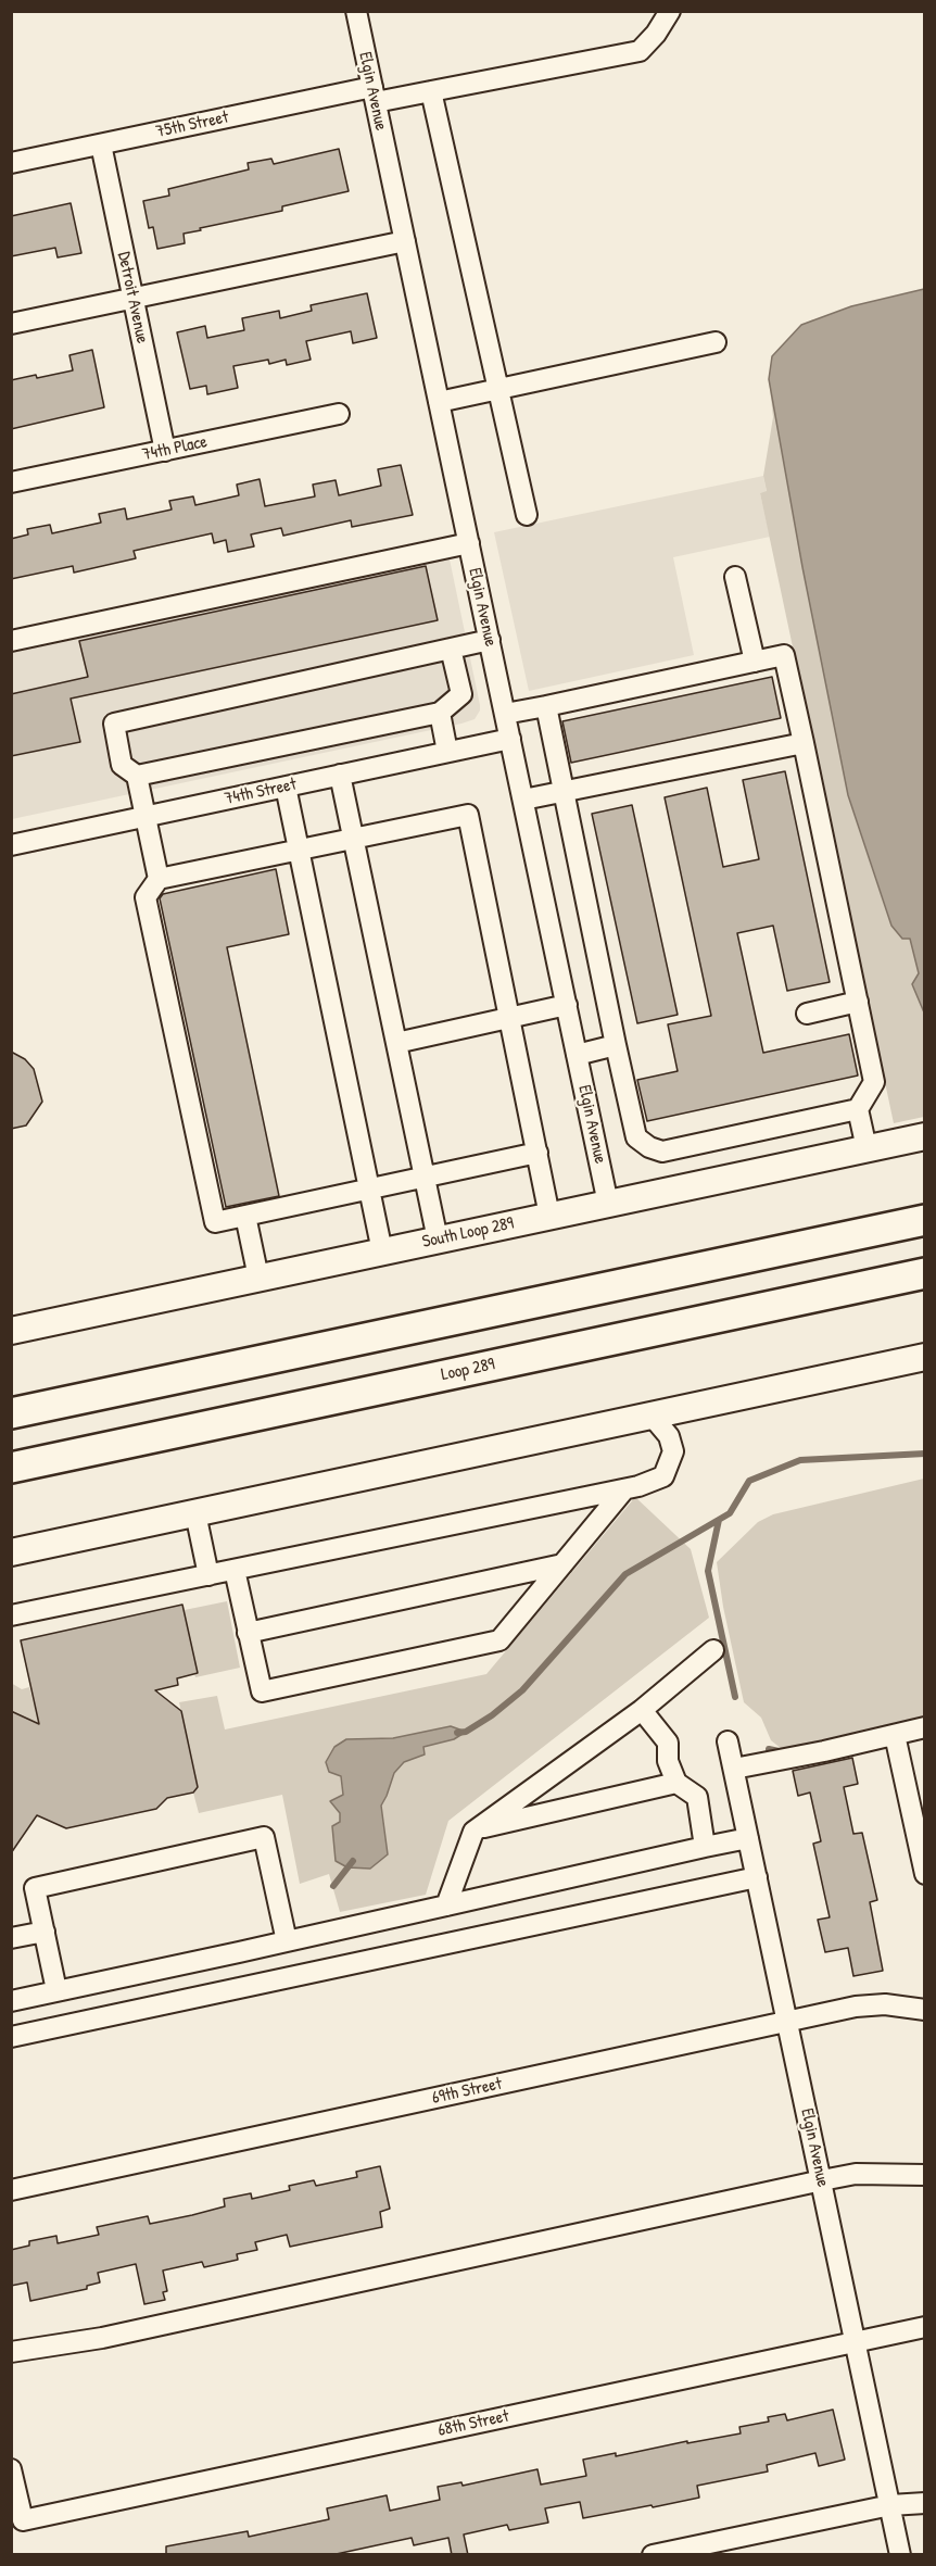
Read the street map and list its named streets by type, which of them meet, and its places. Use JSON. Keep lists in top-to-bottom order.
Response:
{
  "streets": {
    "highway": ["Loop 289"],
    "main road": ["South Loop 289"],
    "street": [
      "Elgin Avenue",
      "75th Street",
      "Detroit Avenue",
      "74th Place",
      "74th Street",
      "69th Street",
      "68th Street"
    ]
  },
  "crossings": [
    ["Elgin Avenue", "75th Street"],
    ["Elgin Avenue", "74th Street"],
    ["Elgin Avenue", "South Loop 289"],
    ["Elgin Avenue", "69th Street"],
    ["Elgin Avenue", "68th Street"],
    ["75th Street", "Detroit Avenue"],
    ["Detroit Avenue", "74th Place"]
  ]
}
